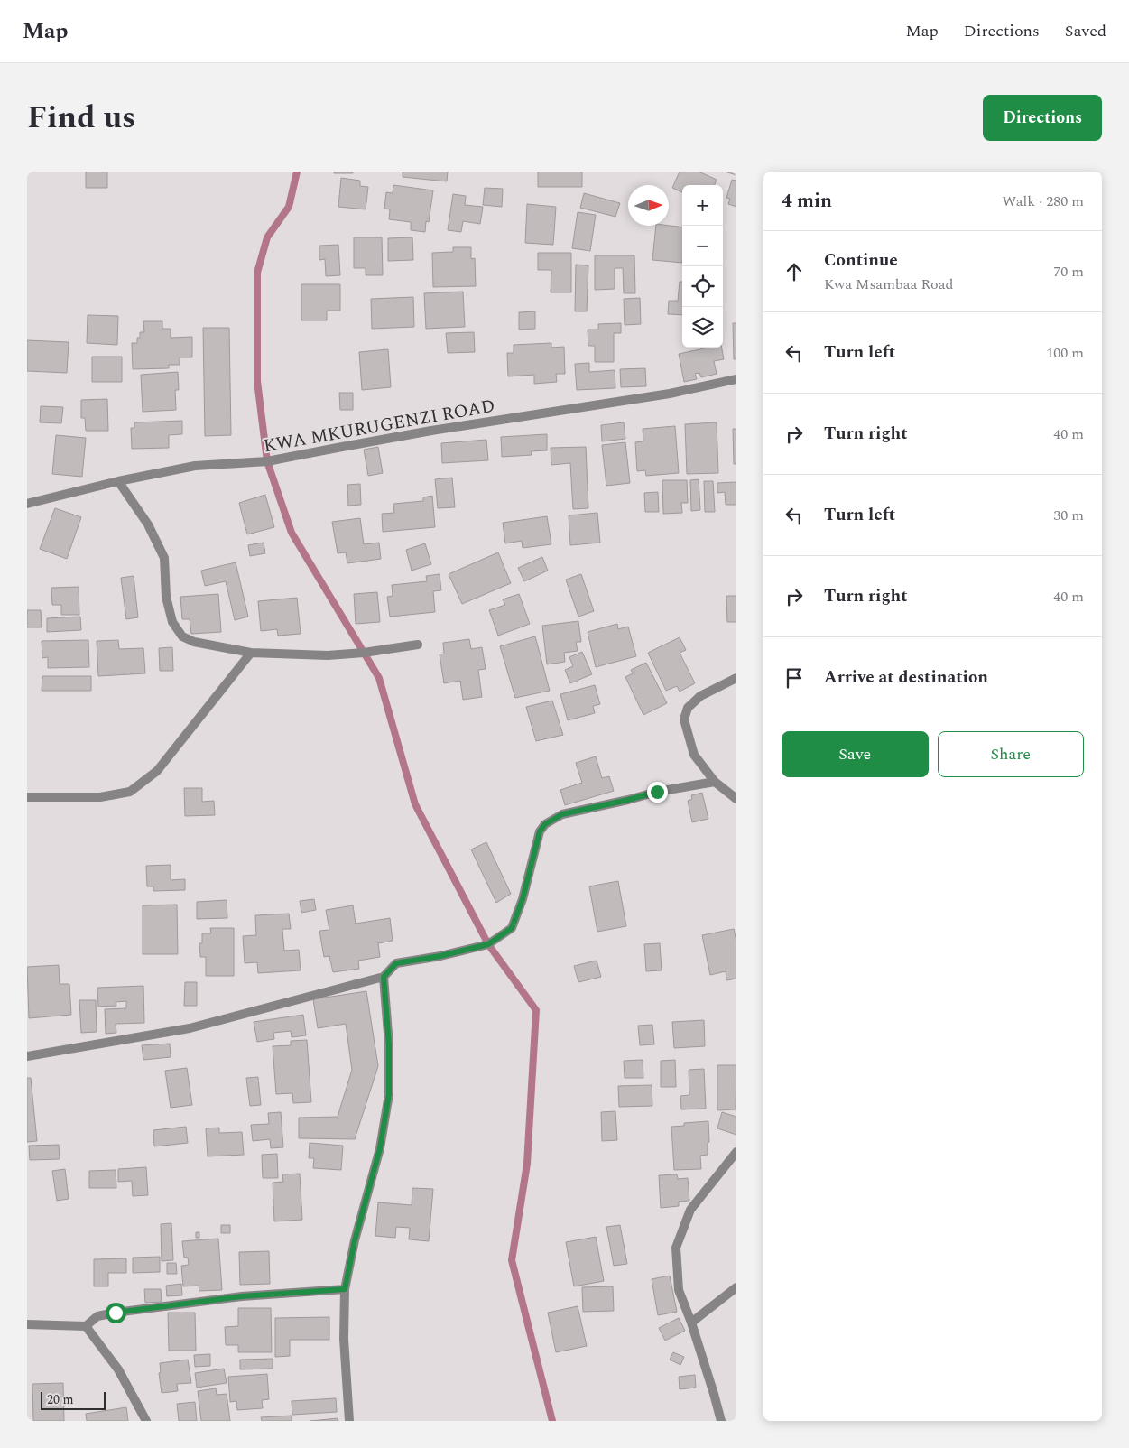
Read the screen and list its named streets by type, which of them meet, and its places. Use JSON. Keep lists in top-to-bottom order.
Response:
{
  "streets": {
    "street": ["KWA MKURUGENZI ROAD"]
  },
  "scale_bar": "20 m",
  "north": "right",
  "page": {
    "header": "Map",
    "nav": ["Map", "Directions", "Saved"],
    "title": "Find us",
    "buttons": [
      "Directions",
      ["Save", "Share"]
    ],
    "heading": ["4 min", "Walk · 280 m"],
    "map_buttons": ["+", "−"],
    "list": [
      ["Continue", "Kwa Msambaa Road", "70 m"],
      ["Turn left", "100 m"],
      ["Turn right", "40 m"],
      ["Turn left", "30 m"],
      ["Turn right", "40 m"],
      "Arrive at destination"
    ],
    "scale": "20 m"
  }
}
